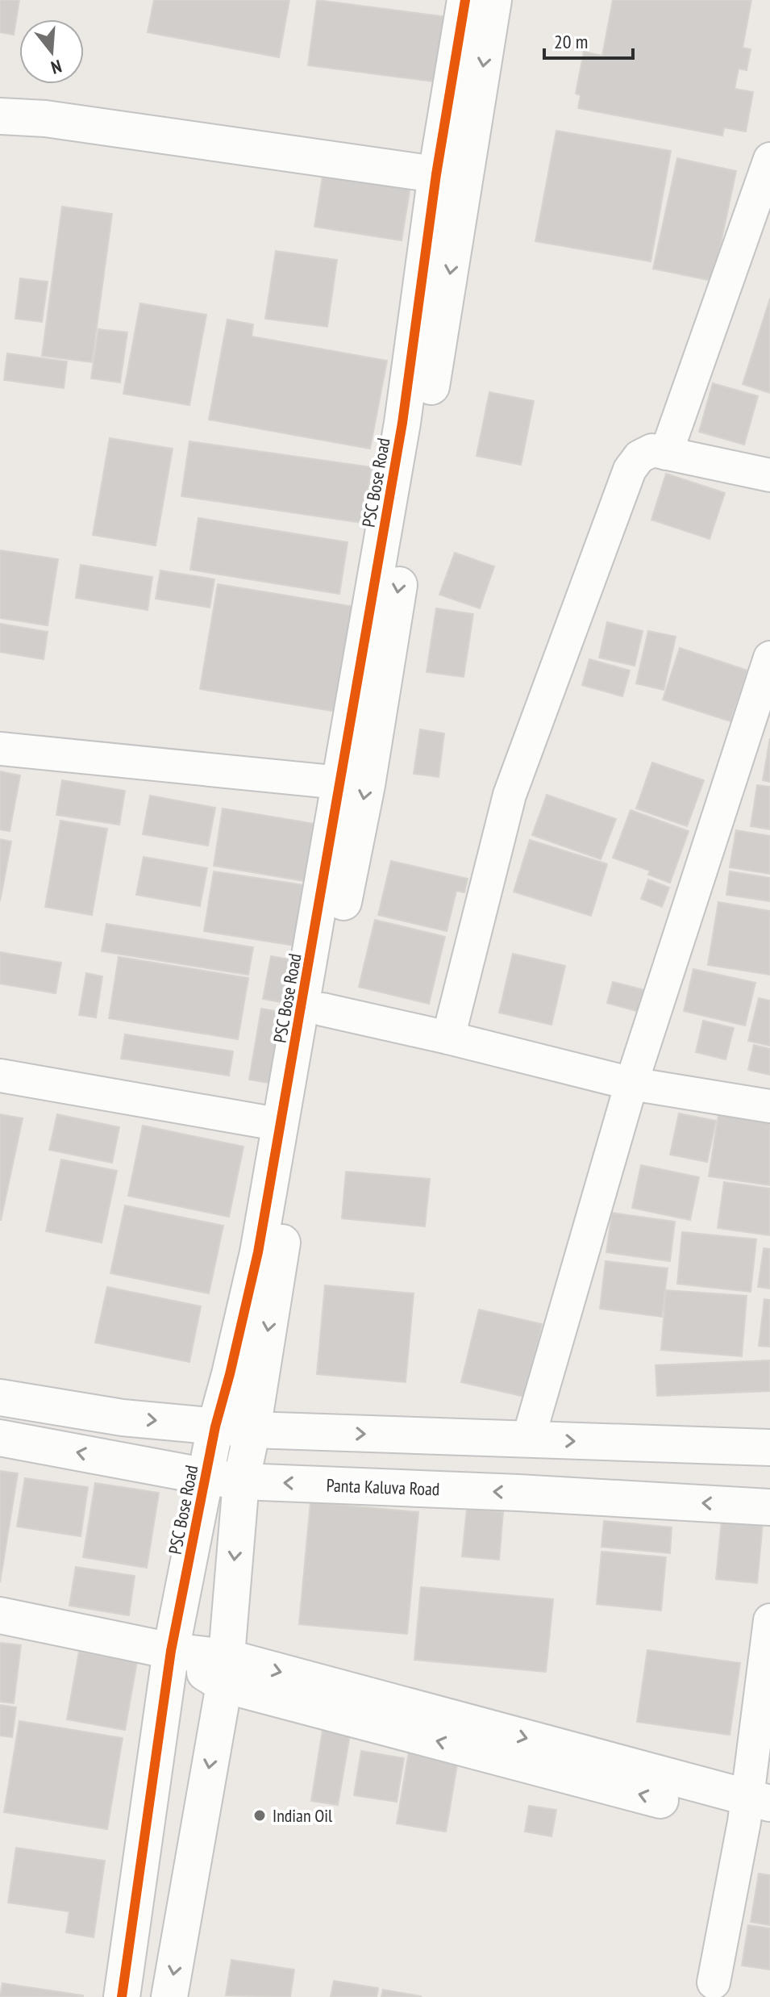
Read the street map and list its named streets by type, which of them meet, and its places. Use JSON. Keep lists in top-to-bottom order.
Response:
{
  "streets": {
    "street": ["PSC Bose Road", "Panta Kaluva Road"]
  },
  "crossings": [
    ["PSC Bose Road", "Panta Kaluva Road"]
  ],
  "places": ["Indian Oil"],
  "scale_bar": "20 m",
  "north": "bottom"
}
